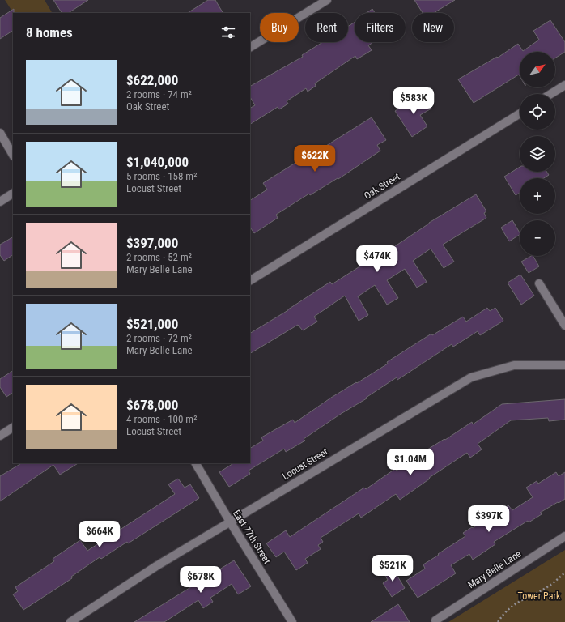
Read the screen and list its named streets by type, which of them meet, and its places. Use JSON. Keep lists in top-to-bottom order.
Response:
{
  "streets": {
    "street": [
      "Oak Street",
      "Locust Street",
      "East 77th Street",
      "Mary Belle Lane"
    ]
  },
  "crossings": [
    ["Locust Street", "East 77th Street"]
  ],
  "parks": ["Tower Park"],
  "north": "top right",
  "page": {
    "chip": [
      "Buy",
      "Rent",
      "Filters",
      "New"
    ],
    "heading": "8 homes",
    "map_buttons": ["+", "−"],
    "list": [
      {
        "name": "$622,000",
        "note": "2 rooms · 74 m² · Oak Street"
      },
      {
        "name": "$1,040,000",
        "note": "5 rooms · 158 m² · Locust Street"
      },
      {
        "name": "$397,000",
        "note": "2 rooms · 52 m² · Mary Belle Lane"
      },
      {
        "name": "$521,000",
        "note": "2 rooms · 72 m² · Mary Belle Lane"
      },
      {
        "name": "$678,000",
        "note": "4 rooms · 100 m² · Locust Street"
      }
    ],
    "price": [
      "$583K",
      "$622K",
      "$474K",
      "$1.04M",
      "$397K",
      "$664K",
      "$521K",
      "$678K"
    ]
  }
}
